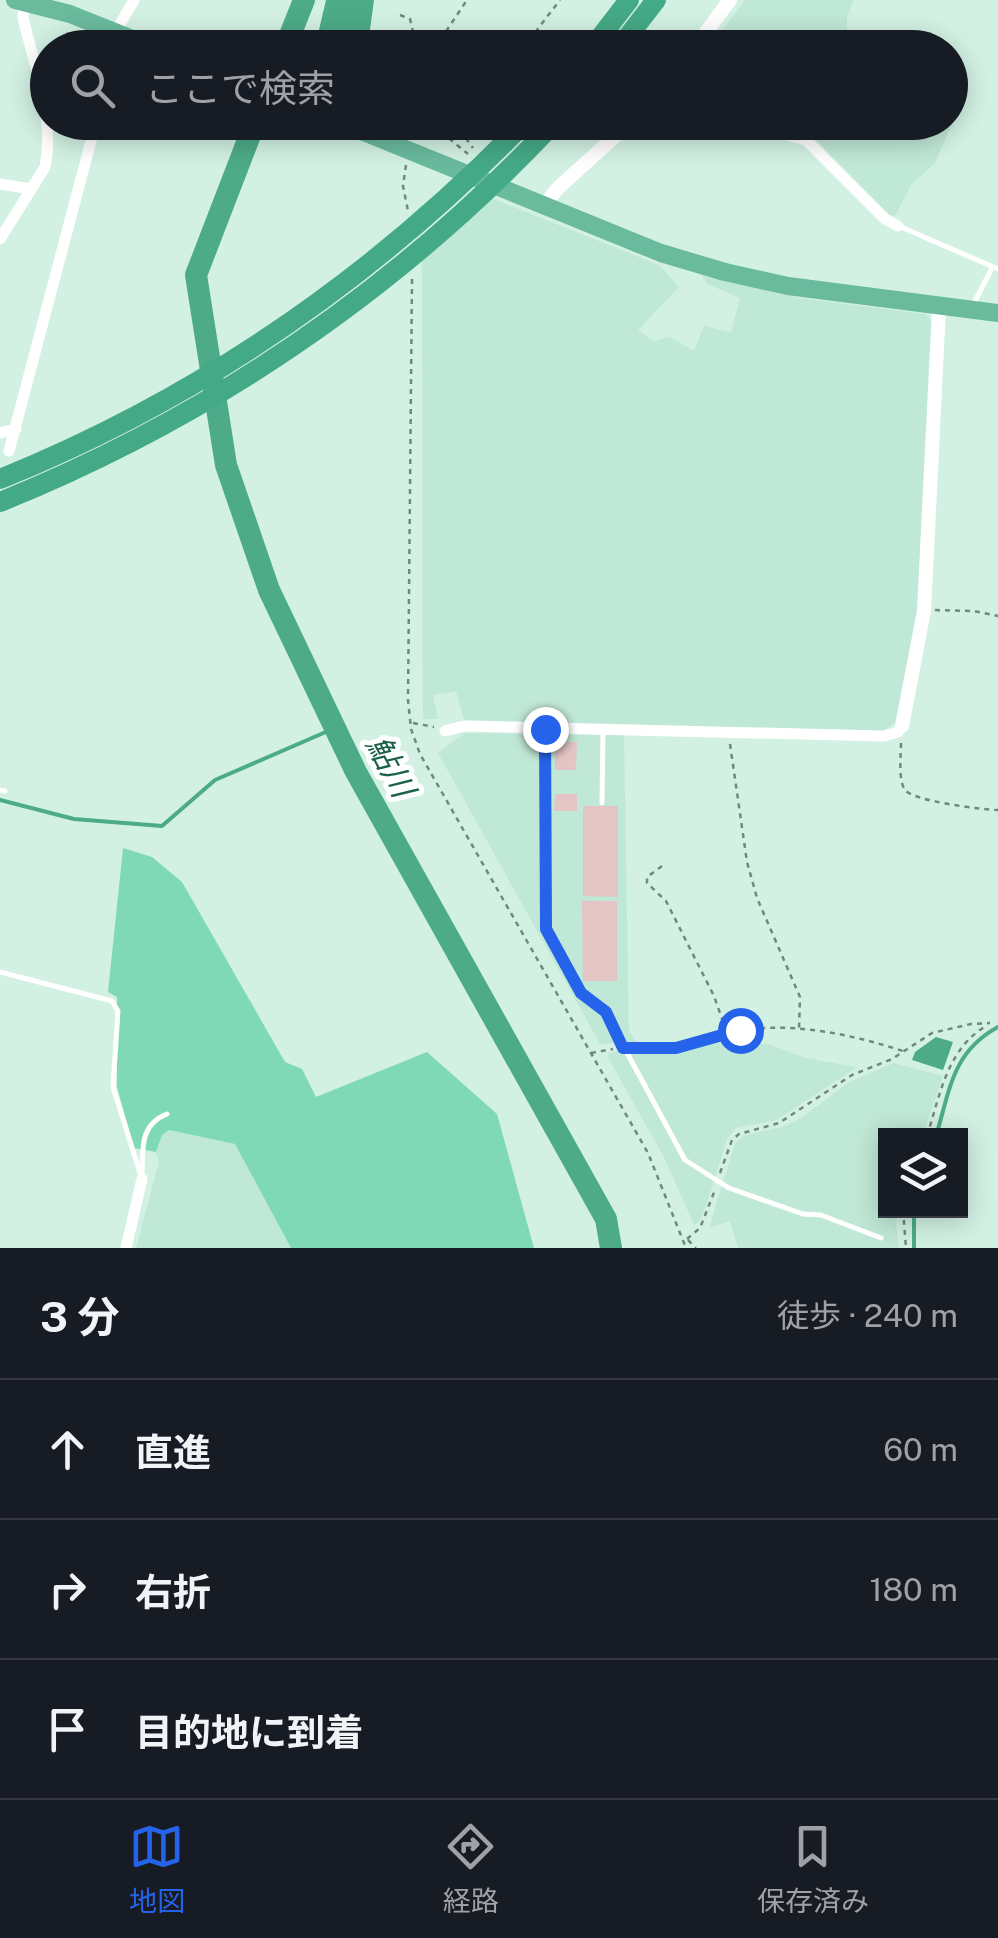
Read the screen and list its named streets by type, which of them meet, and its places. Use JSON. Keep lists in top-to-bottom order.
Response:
{
  "water": ["鮎川"],
  "page": {
    "search": "ここで検索",
    "heading": ["3 分", "徒歩 · 240 m"],
    "list": [
      ["直進", "60 m"],
      ["右折", "180 m"],
      "目的地に到着"
    ],
    "nav": ["地図", "経路", "保存済み"]
  }
}
